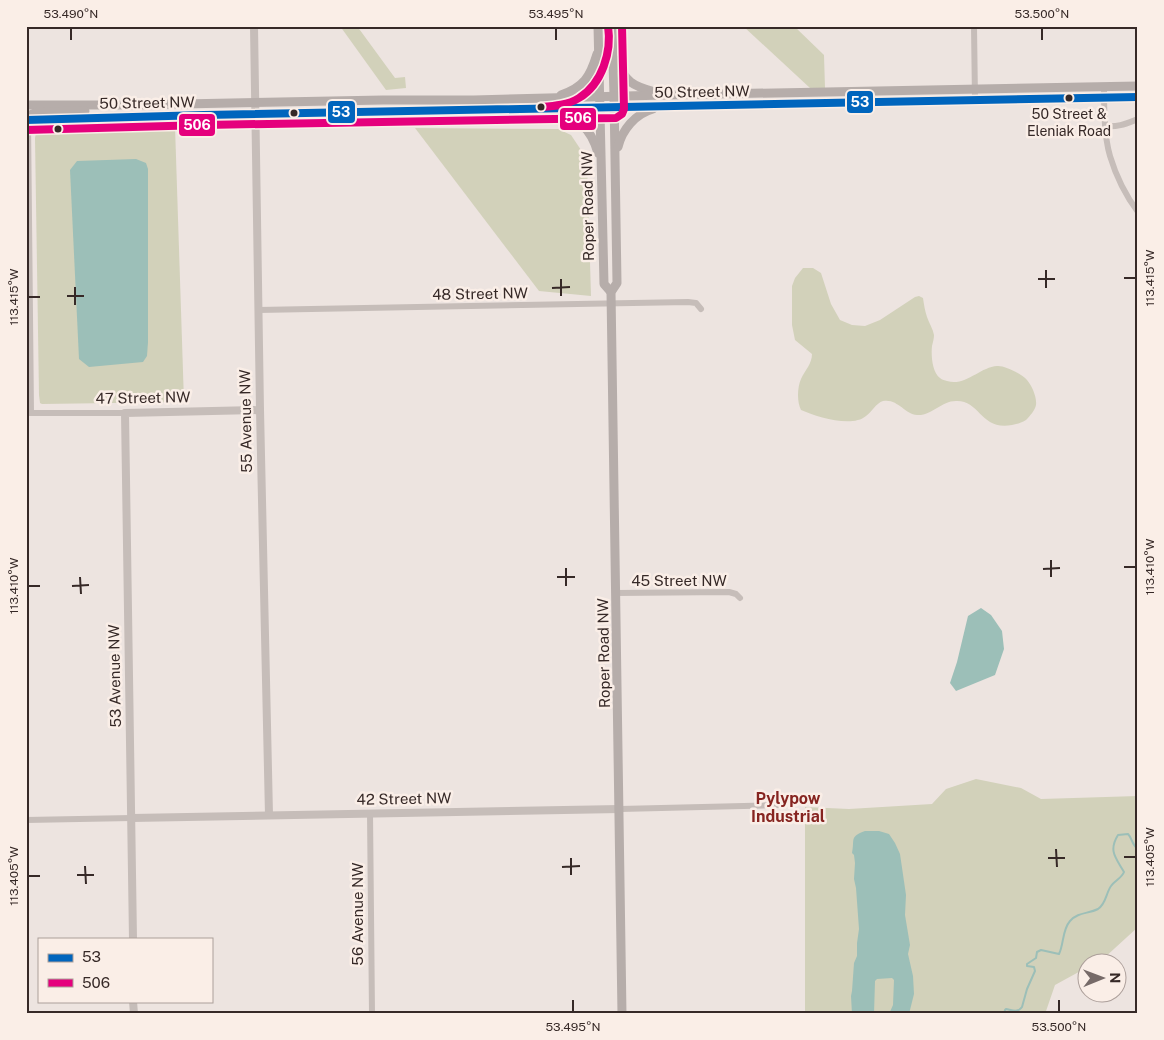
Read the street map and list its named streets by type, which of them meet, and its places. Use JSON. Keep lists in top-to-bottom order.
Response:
{
  "streets": {
    "main road": ["50 Street NW", "Roper Road NW"],
    "street": [
      "48 Street NW",
      "47 Street NW",
      "55 Avenue NW",
      "45 Street NW",
      "53 Avenue NW",
      "42 Street NW",
      "56 Avenue NW"
    ]
  },
  "crossings": [
    ["50 Street NW", "Roper Road NW"],
    ["50 Street NW", "55 Avenue NW"],
    ["Roper Road NW", "48 Street NW"],
    ["Roper Road NW", "45 Street NW"],
    ["Roper Road NW", "42 Street NW"],
    ["48 Street NW", "55 Avenue NW"],
    ["47 Street NW", "55 Avenue NW"],
    ["47 Street NW", "53 Avenue NW"],
    ["55 Avenue NW", "42 Street NW"],
    ["53 Avenue NW", "42 Street NW"],
    ["42 Street NW", "56 Avenue NW"]
  ],
  "districts": ["Pylypow Industrial"],
  "places": ["50 Street & Eleniak Road"],
  "lines": ["transit line 506", "transit line 53"],
  "legend": ["53", "506"],
  "north": "right",
  "coordinates": [
    "53.490°N",
    "53.495°N",
    "53.500°N",
    "113.415°W",
    "113.410°W",
    "113.405°W"
  ]
}
